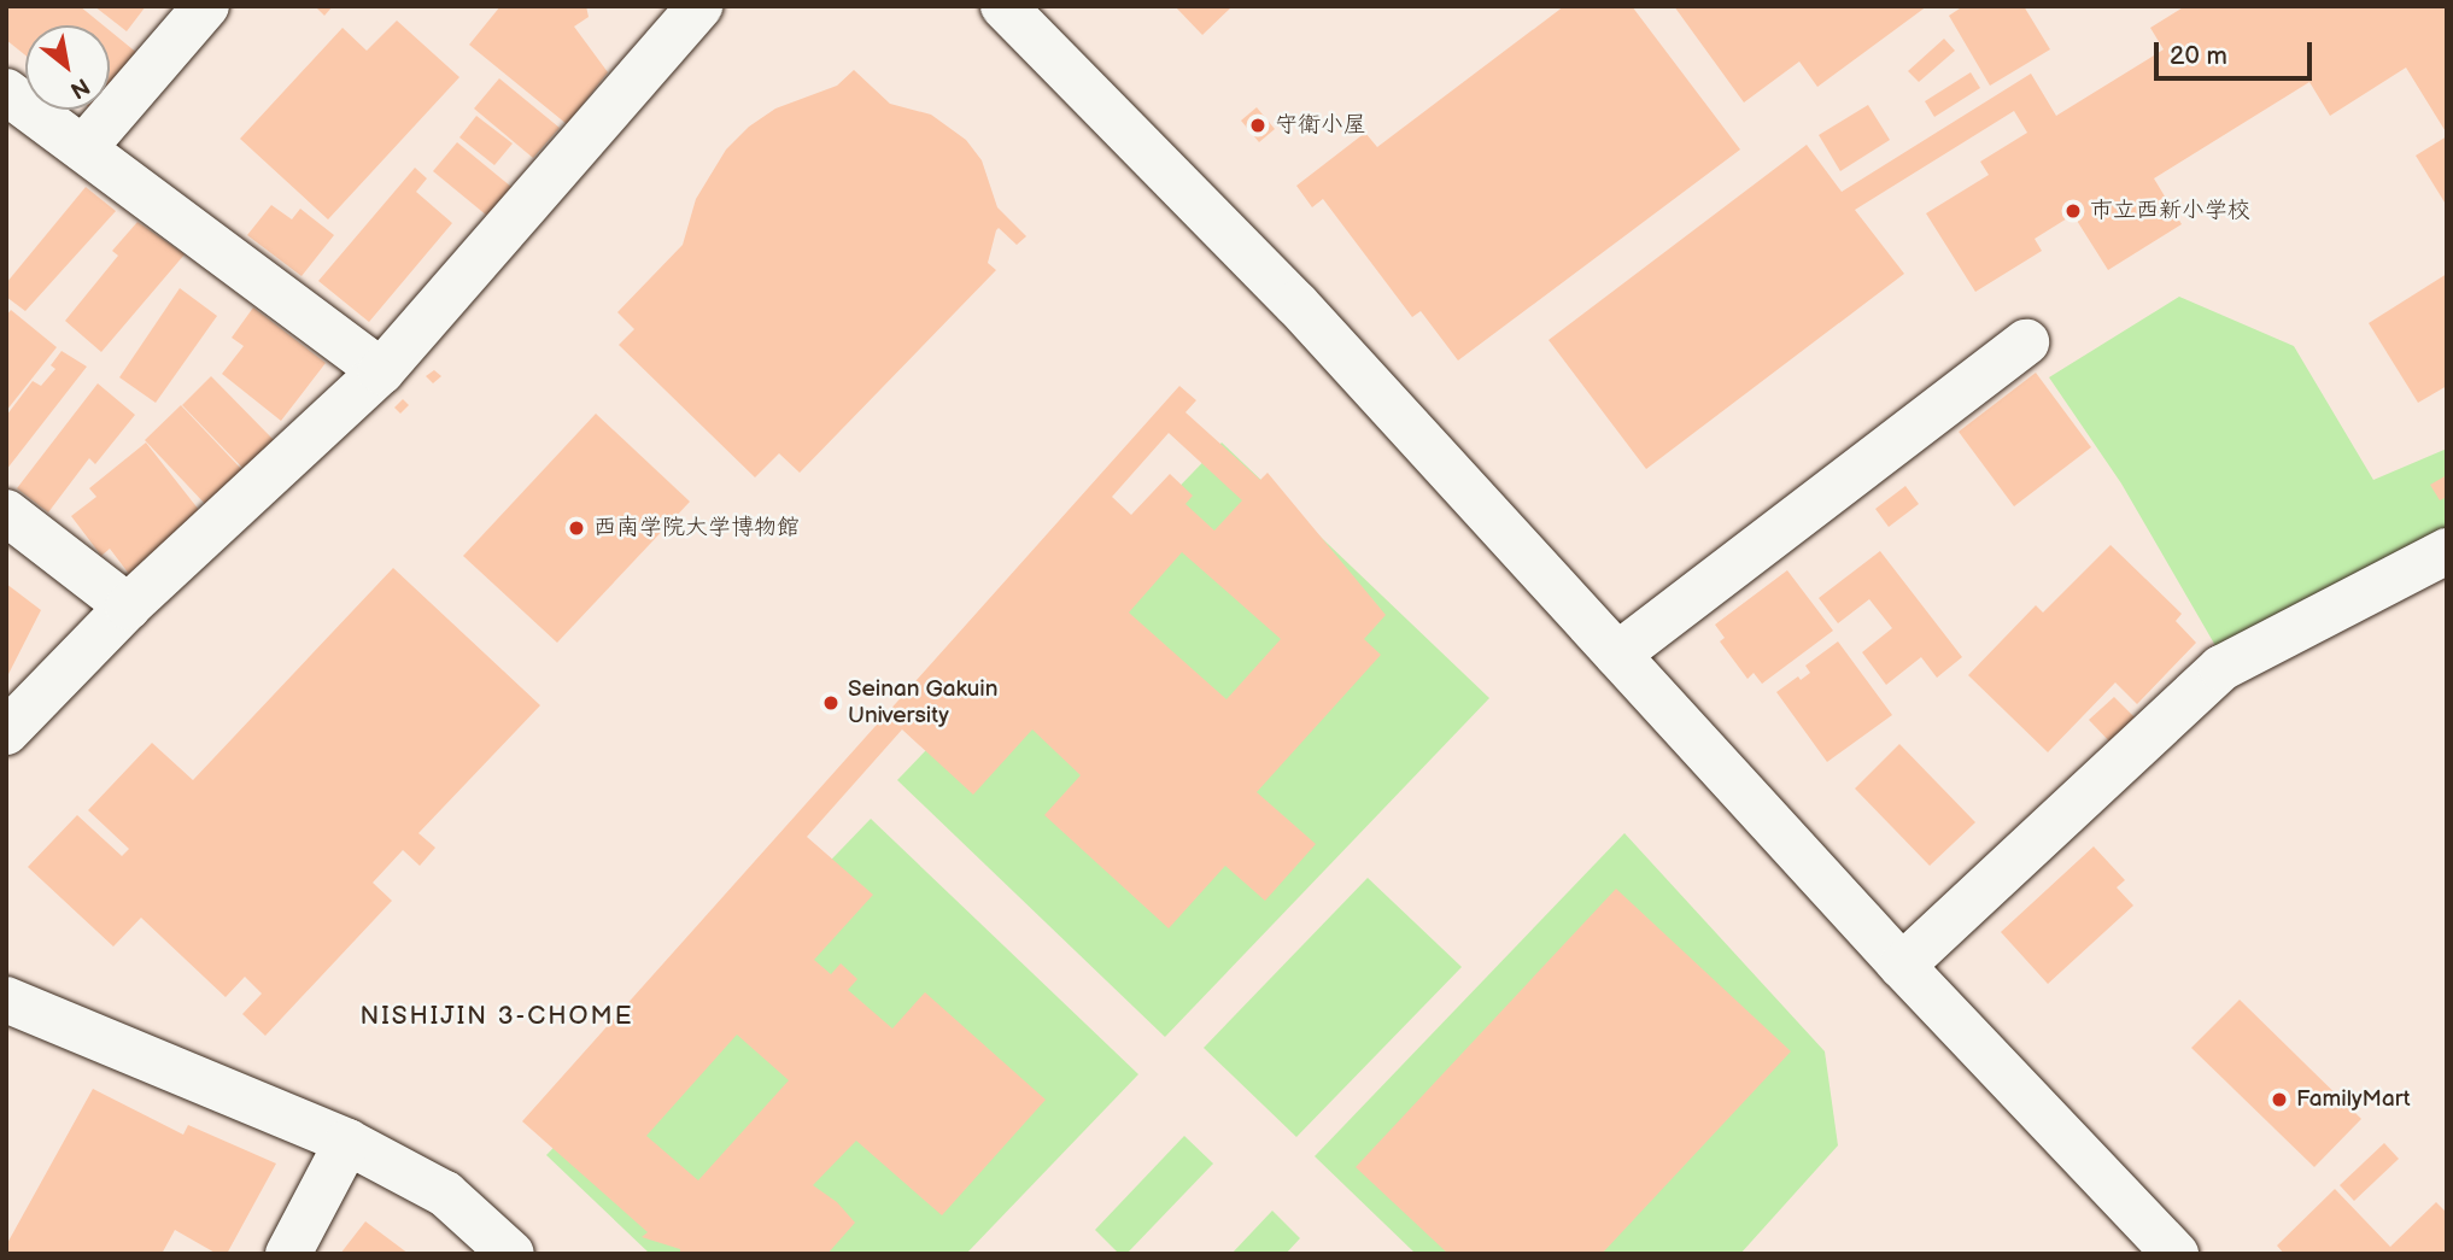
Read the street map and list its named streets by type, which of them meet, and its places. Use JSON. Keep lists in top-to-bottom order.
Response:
{
  "districts": ["NISHIJIN 3-CHOME"],
  "places": [
    "守衛小屋",
    "市立西新小学校",
    "西南学院大学博物館",
    "Seinan Gakuin University",
    "FamilyMart"
  ],
  "scale_bar": "20 m",
  "north": "bottom right"
}
